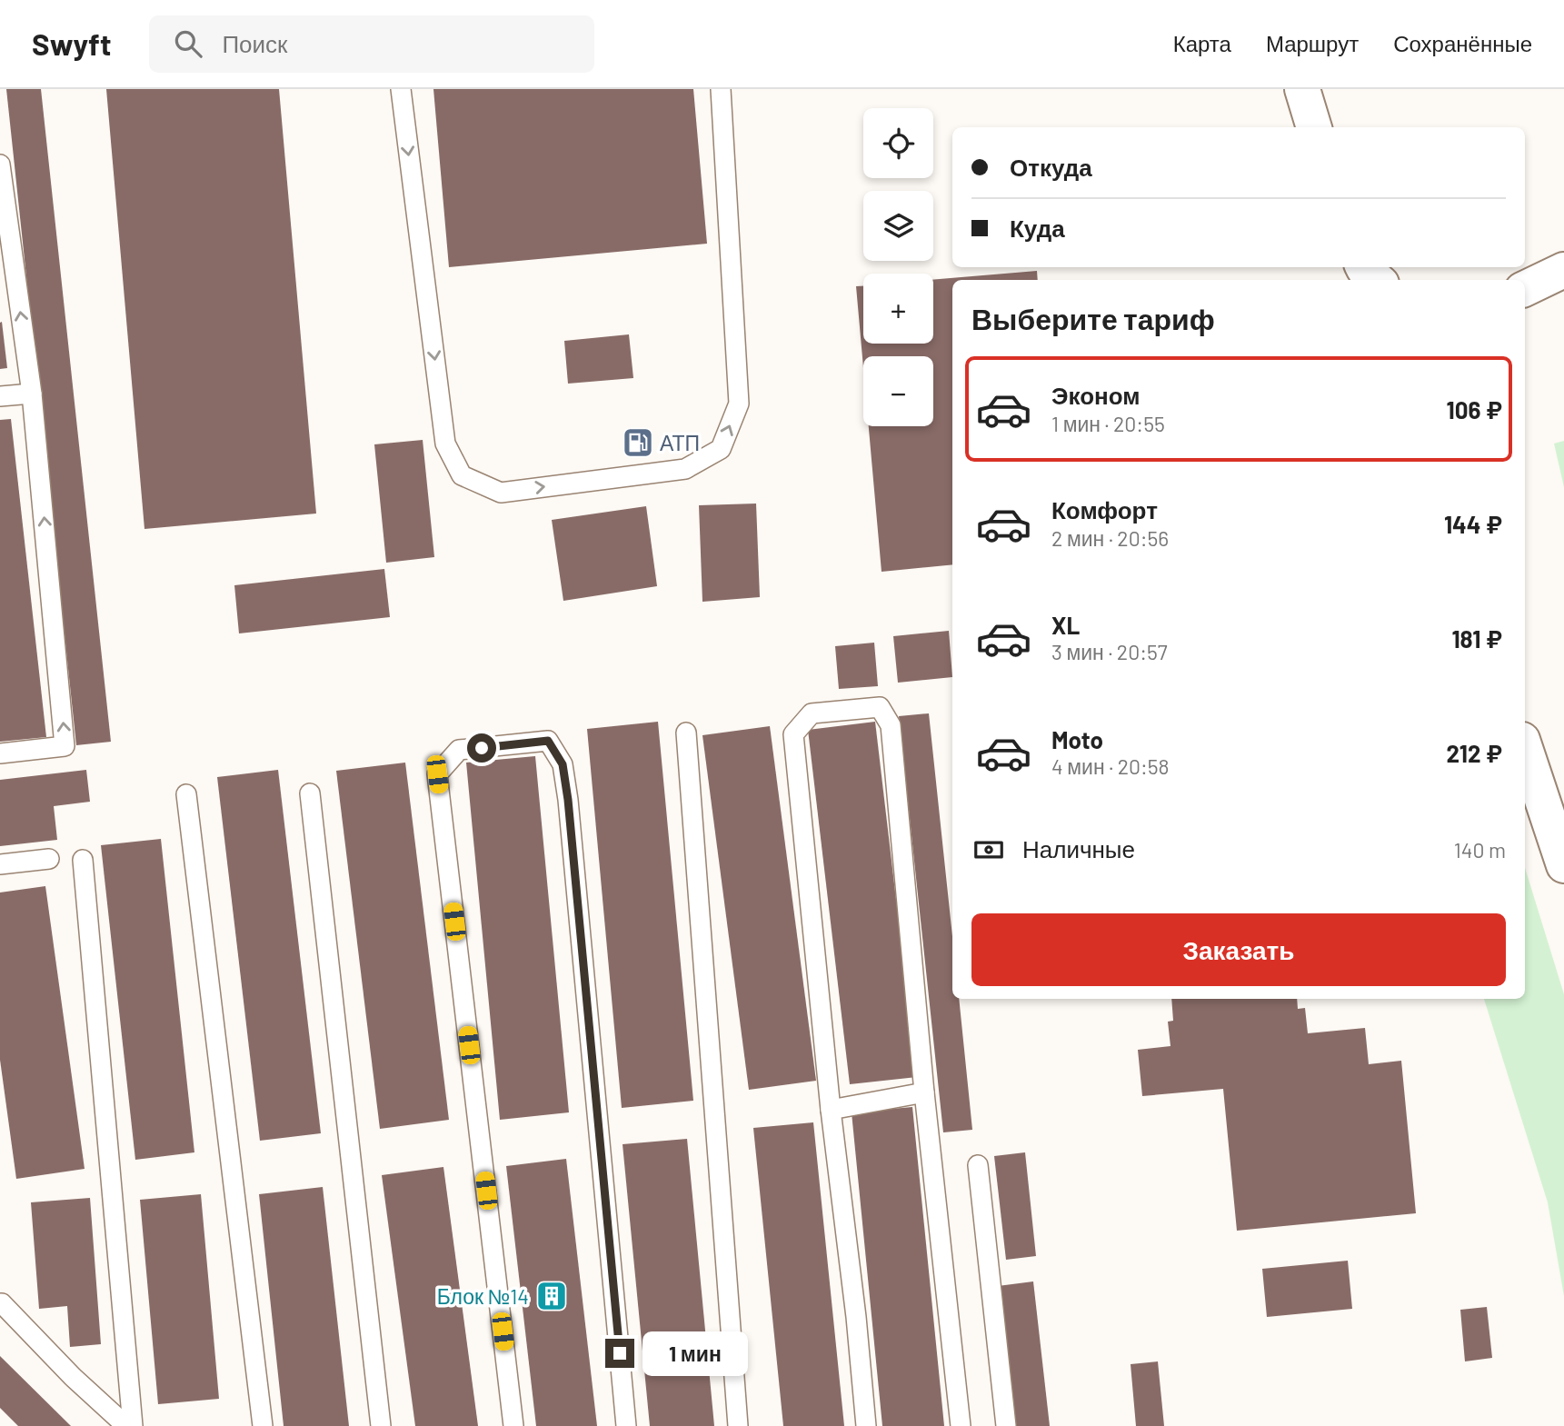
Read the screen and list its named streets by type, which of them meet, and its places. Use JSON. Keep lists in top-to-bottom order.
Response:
{
  "places": {
    "fuel station": ["АТП"],
    "building": ["Блок №14"]
  },
  "page": {
    "header": "Swyft",
    "search": "Поиск",
    "nav": ["Карта", "Маршрут", "Сохранённые"],
    "map_buttons": ["+", "−"],
    "banner": ["Откуда", "Куда"],
    "heading": "Выберите тариф",
    "list": [
      {
        "name": "Эконом",
        "note": "1 мин · 20:55",
        "value": "106 ₽"
      },
      {
        "name": "Комфорт",
        "note": "2 мин · 20:56",
        "value": "144 ₽"
      },
      {
        "name": "XL",
        "note": "3 мин · 20:57",
        "value": "181 ₽"
      },
      {
        "name": "Moto",
        "note": "4 мин · 20:58",
        "value": "212 ₽"
      }
    ],
    "pay": ["Наличные", "140 m"],
    "buttons": "Заказать",
    "bubble": "1 мин"
  }
}
